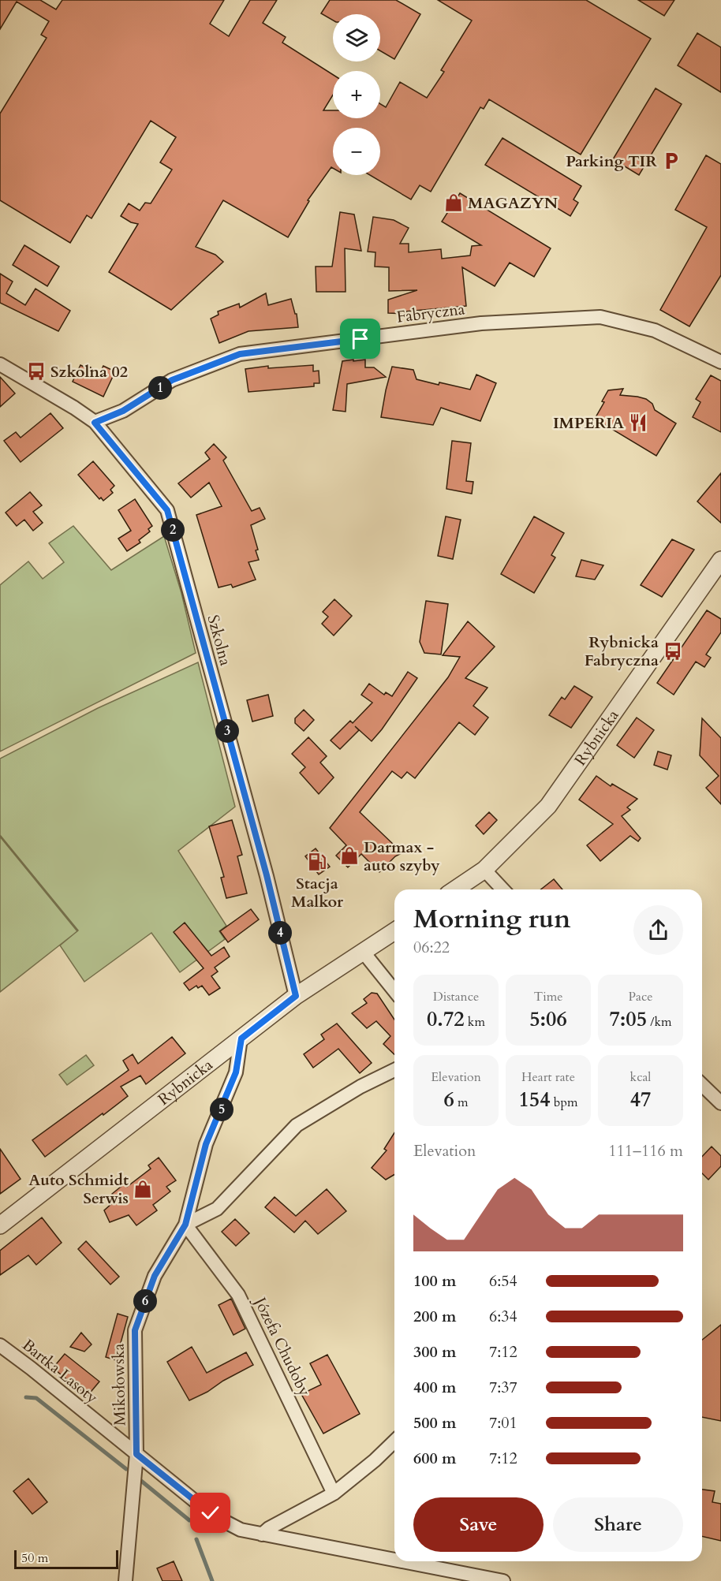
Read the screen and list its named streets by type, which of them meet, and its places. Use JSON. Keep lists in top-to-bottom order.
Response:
{
  "streets": {
    "street": [
      "Fabryczna",
      "Szkolna",
      "Rybnicka",
      "Józefa Chudoby",
      "Bartka Lasoty",
      "Mikołowska"
    ]
  },
  "crossings": [
    ["Fabryczna", "Szkolna"],
    ["Szkolna", "Rybnicka"],
    ["Rybnicka", "Mikołowska"],
    ["Józefa Chudoby", "Mikołowska"],
    ["Bartka Lasoty", "Mikołowska"]
  ],
  "places": {
    "parking": ["Parking TIR"],
    "shop": ["MAGAZYN", "Darmax - auto szyby", "Auto Schmidt Serwis"],
    "bus stop": ["Szkolna 02", "Rybnicka Fabryczna"],
    "restaurant": ["IMPERIA"],
    "fuel station": ["Stacja Malkor"]
  },
  "scale_bar": "50 m",
  "page": {
    "map_buttons": ["+", "−"],
    "pins": [
      "1",
      "2",
      "3",
      "4",
      "5",
      "6"
    ],
    "heading": ["Morning run", "06:22"],
    "stats": [
      ["Distance", "0.72 km"],
      ["Time", "5:06"],
      ["Pace", "7:05 /km"],
      ["Elevation", "6 m"],
      ["Heart rate", "154 bpm"],
      ["kcal", "47"]
    ],
    "chart": ["Elevation", "111–116 m"],
    "list": [
      {
        "name": "100 m",
        "note": "6:54"
      },
      {
        "name": "200 m",
        "note": "6:34"
      },
      {
        "name": "300 m",
        "note": "7:12"
      },
      {
        "name": "400 m",
        "note": "7:37"
      },
      {
        "name": "500 m",
        "note": "7:01"
      },
      {
        "name": "600 m",
        "note": "7:12"
      }
    ],
    "buttons": ["Save", "Share"],
    "scale": "50 m"
  }
}
